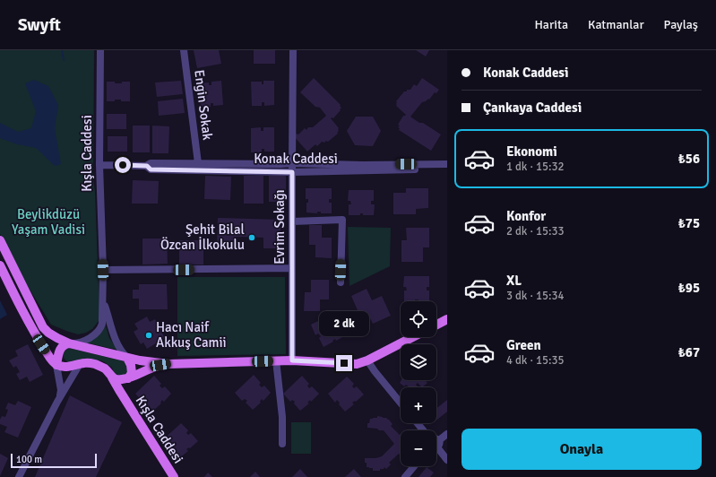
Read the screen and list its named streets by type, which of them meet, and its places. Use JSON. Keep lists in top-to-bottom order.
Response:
{
  "streets": {
    "main road": ["Kışla Caddesi"],
    "street": ["Engin Sokak", "Konak Caddesi", "Evrim Sokağı"]
  },
  "crossings": [
    ["Engin Sokak", "Konak Caddesi"],
    ["Kışla Caddesi", "Konak Caddesi"],
    ["Konak Caddesi", "Evrim Sokağı"]
  ],
  "parks": ["Beylikdüzü Yaşam Vadisi"],
  "places": ["Şehit Bilal Özcan İlkokulu", "Hacı Naif Akkuş Camii"],
  "scale_bar": "100 m",
  "page": {
    "header": "Swyft",
    "nav": ["Harita", "Katmanlar", "Paylaş"],
    "banner": ["Konak Caddesi", "Çankaya Caddesi"],
    "list": [
      {
        "name": "Ekonomi",
        "note": "1 dk · 15:32",
        "value": "₺56"
      },
      {
        "name": "Konfor",
        "note": "2 dk · 15:33",
        "value": "₺75"
      },
      {
        "name": "XL",
        "note": "3 dk · 15:34",
        "value": "₺95"
      },
      {
        "name": "Green",
        "note": "4 dk · 15:35",
        "value": "₺67"
      }
    ],
    "map_buttons": ["+", "−"],
    "bubble": "2 dk",
    "buttons": "Onayla",
    "scale": "100 m"
  }
}
